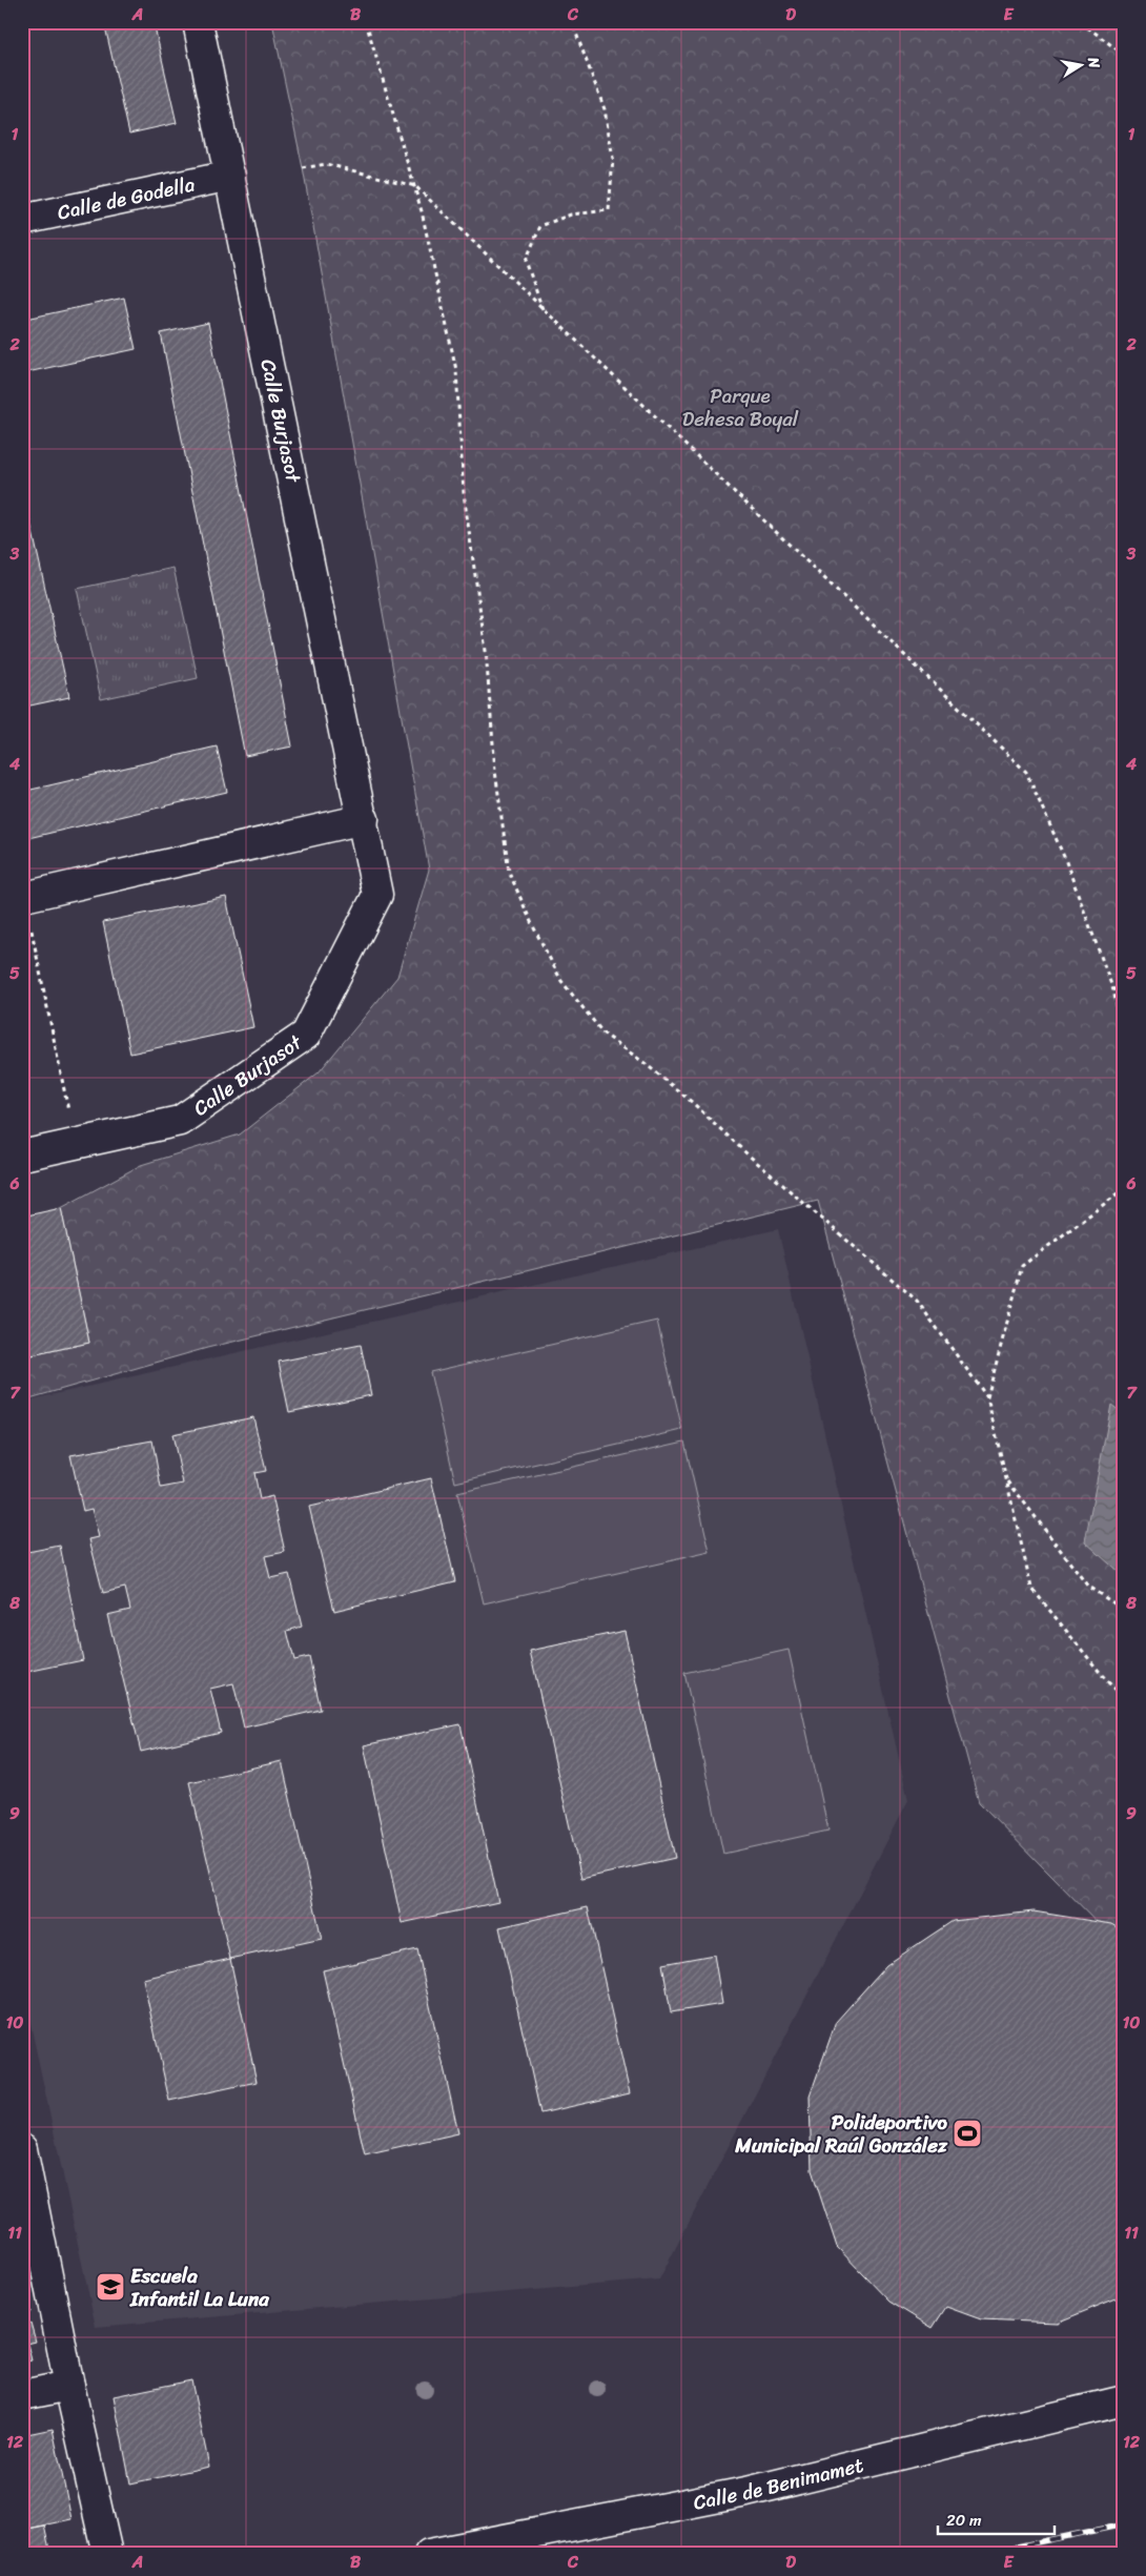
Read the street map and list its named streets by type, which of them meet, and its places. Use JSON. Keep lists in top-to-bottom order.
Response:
{
  "streets": {
    "street": ["Calle de Godella", "Calle Burjasot", "Calle de Benimamet"]
  },
  "crossings": [
    ["Calle de Godella", "Calle Burjasot"]
  ],
  "parks": ["Parque Dehesa Boyal"],
  "places": {
    "sports": ["Polideportivo Municipal Raúl González"],
    "school or university": ["Escuela Infantil La Luna"]
  },
  "scale_bar": "20 m",
  "north": "right",
  "grid": {
    "columns": [
      "A",
      "B",
      "C",
      "D",
      "E"
    ],
    "rows": [
      "1",
      "2",
      "3",
      "4",
      "5",
      "6",
      "7",
      "8",
      "9",
      "10",
      "11",
      "12"
    ]
  }
}
